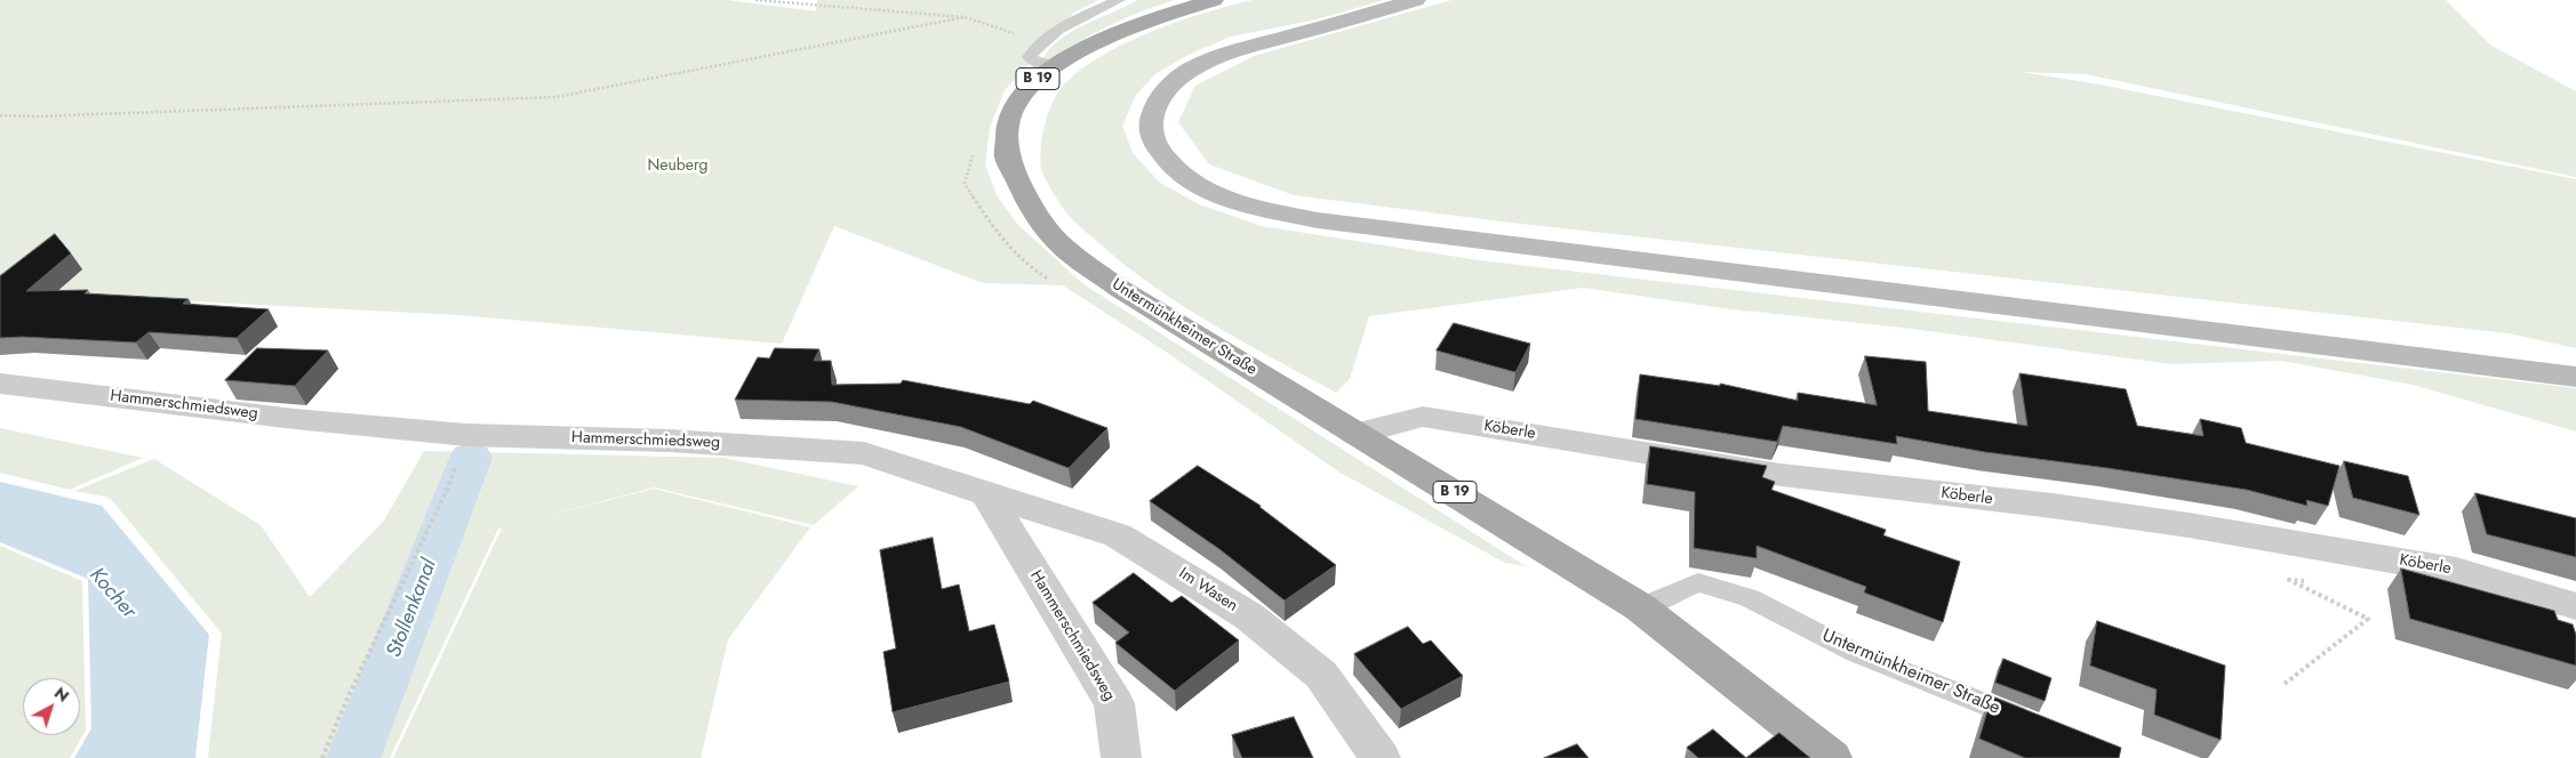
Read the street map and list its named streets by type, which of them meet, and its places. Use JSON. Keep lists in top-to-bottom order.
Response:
{
  "streets": {
    "main road": ["B 19", "Untermünkheimer Straße"],
    "street": ["Hammerschmiedsweg", "Köberle", "Im Wasen"]
  },
  "crossings": [
    ["Untermünkheimer Straße", "Köberle"],
    ["Hammerschmiedsweg", "Im Wasen"]
  ],
  "water": ["Kocher", "Stollenkanal"],
  "parks": ["Neuberg"],
  "north": "top right"
}
